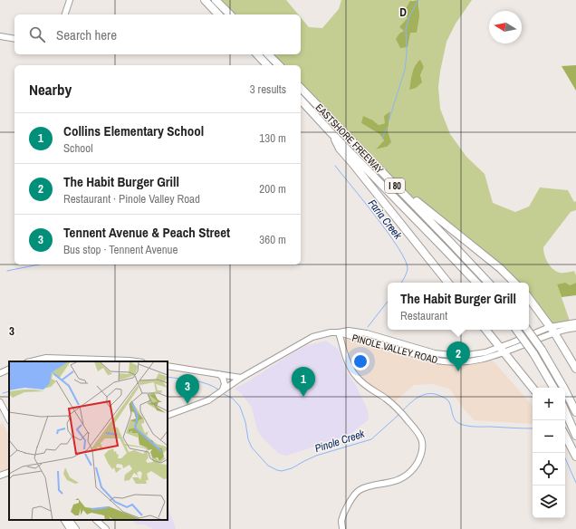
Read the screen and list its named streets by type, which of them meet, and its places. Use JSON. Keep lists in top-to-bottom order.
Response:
{
  "streets": {
    "highway": ["EASTSHORE FREEWAY", "I 80"],
    "main road": ["PINOLE VALLEY ROAD"]
  },
  "water": ["Faria Creek", "Pinole Creek"],
  "north": "left",
  "page": {
    "search": "Search here",
    "heading": ["Nearby", "3 results"],
    "list": [
      {
        "mark": "1",
        "name": "Collins Elementary School",
        "note": "School",
        "value": "130 m"
      },
      {
        "mark": "2",
        "name": "The Habit Burger Grill",
        "note": "Restaurant · Pinole Valley Road",
        "value": "200 m"
      },
      {
        "mark": "3",
        "name": "Tennent Avenue & Peach Street",
        "note": "Bus stop · Tennent Avenue",
        "value": "360 m"
      }
    ],
    "popup": ["The Habit Burger Grill", "Restaurant"],
    "pins": ["2", "1", "3"],
    "map_buttons": ["+", "−"]
  },
  "grid": {
    "columns": ["D"],
    "rows": ["3"]
  }
}
